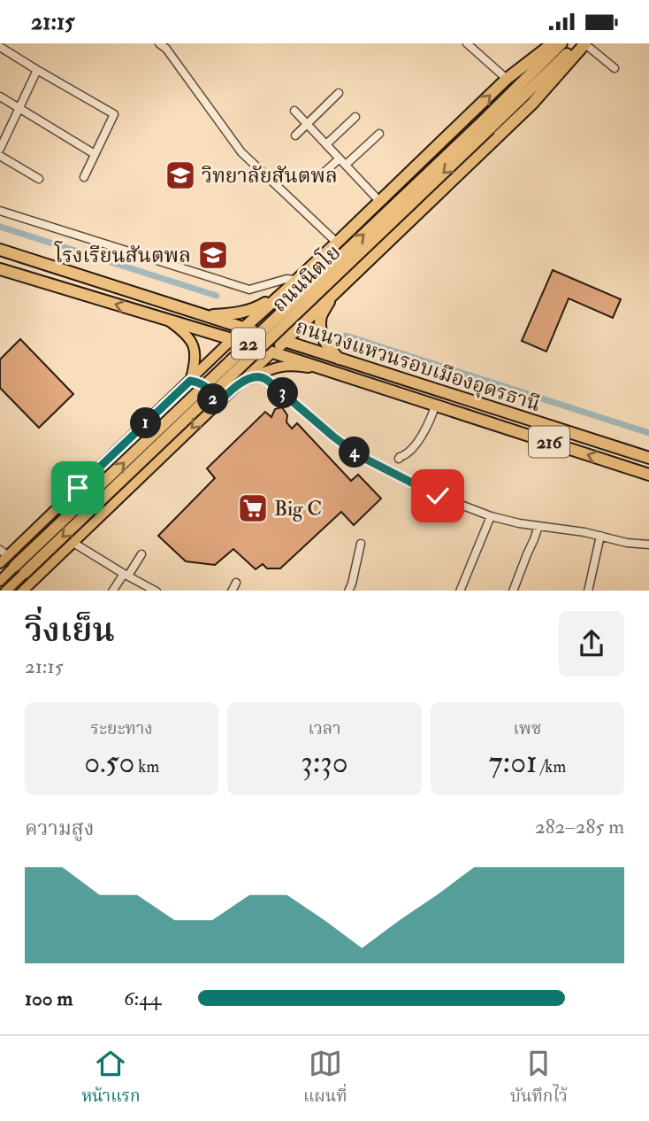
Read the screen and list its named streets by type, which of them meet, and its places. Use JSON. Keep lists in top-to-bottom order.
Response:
{
  "streets": {
    "highway": [
      "ถนนนิตโย",
      "22",
      "ถนนวงแหวนรอบเมืองอุดรธานี",
      "216"
    ]
  },
  "crossings": [
    ["ถนนนิตโย", "ถนนวงแหวนรอบเมืองอุดรธานี"]
  ],
  "places": {
    "school or university": ["วิทยาลัยสันตพล", "โรงเรียนสันตพล"],
    "supermarket": ["Big C"]
  },
  "page": {
    "status": "21:15",
    "pins": [
      "3",
      "2",
      "1",
      "4"
    ],
    "heading": ["วิ่งเย็น", "21:15"],
    "stats": [
      ["ระยะทาง", "0.50 km"],
      ["เวลา", "3:30"],
      ["เพซ", "7:01 /km"]
    ],
    "chart": ["ความสูง", "282–285 m"],
    "list": [
      {
        "name": "100 m",
        "note": "6:44"
      }
    ],
    "tabs": ["หน้าแรก", "แผนที่", "บันทึกไว้"]
  }
}
